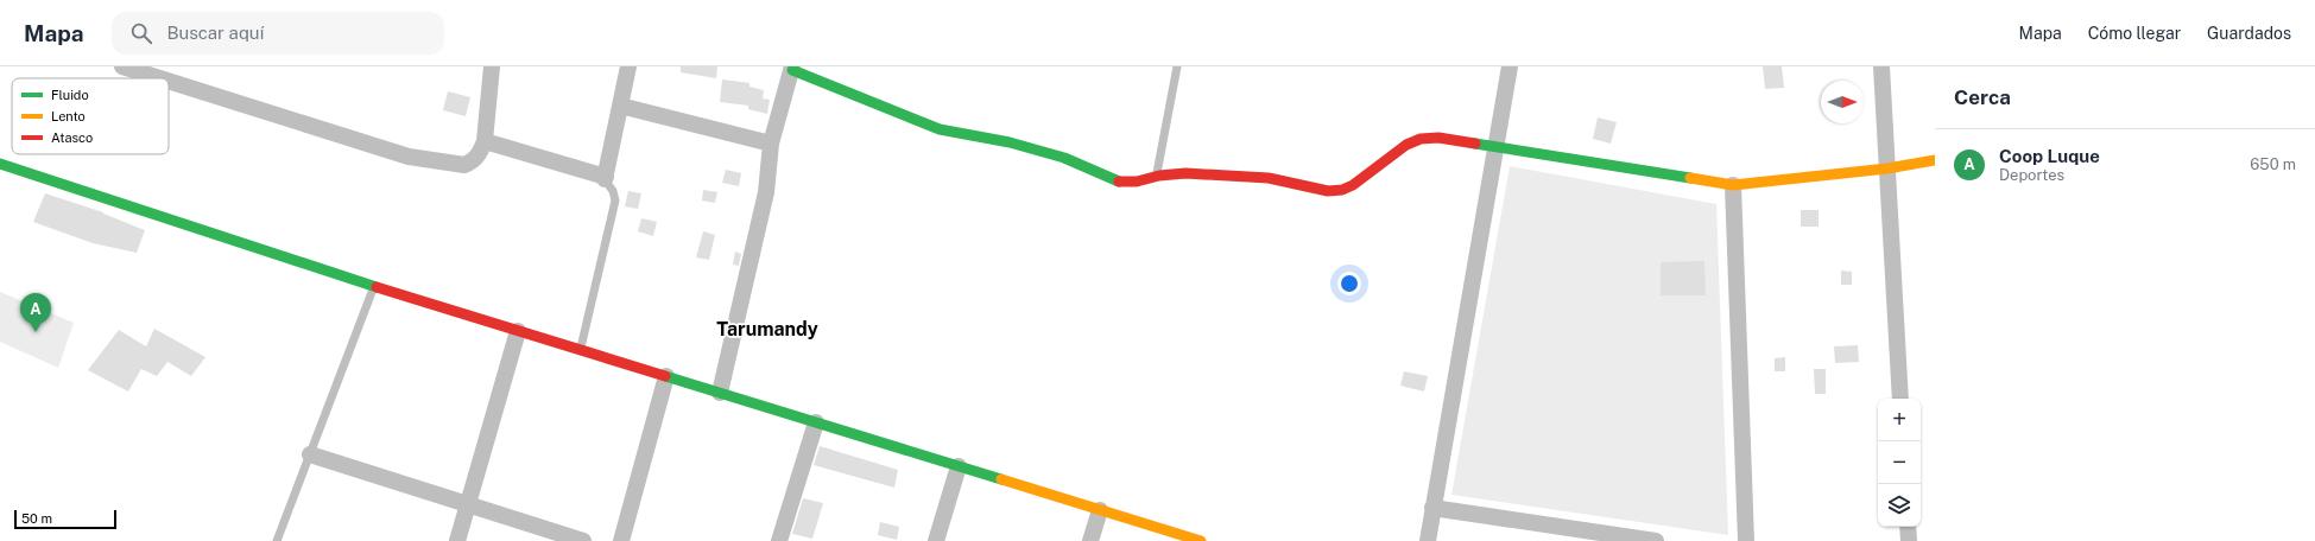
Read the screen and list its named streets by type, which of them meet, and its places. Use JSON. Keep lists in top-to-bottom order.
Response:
{
  "districts": ["Tarumandy"],
  "legend": ["Fluido", "Lento", "Atasco"],
  "scale_bar": "50 m",
  "north": "right",
  "page": {
    "header": "Mapa",
    "search": "Buscar aquí",
    "nav": ["Mapa", "Cómo llegar", "Guardados"],
    "heading": "Cerca",
    "list": [
      {
        "mark": "A",
        "name": "Coop Luque",
        "note": "Deportes",
        "value": "650 m"
      }
    ],
    "pins": "A",
    "map_buttons": ["+", "−"],
    "scale": "50 m"
  }
}
